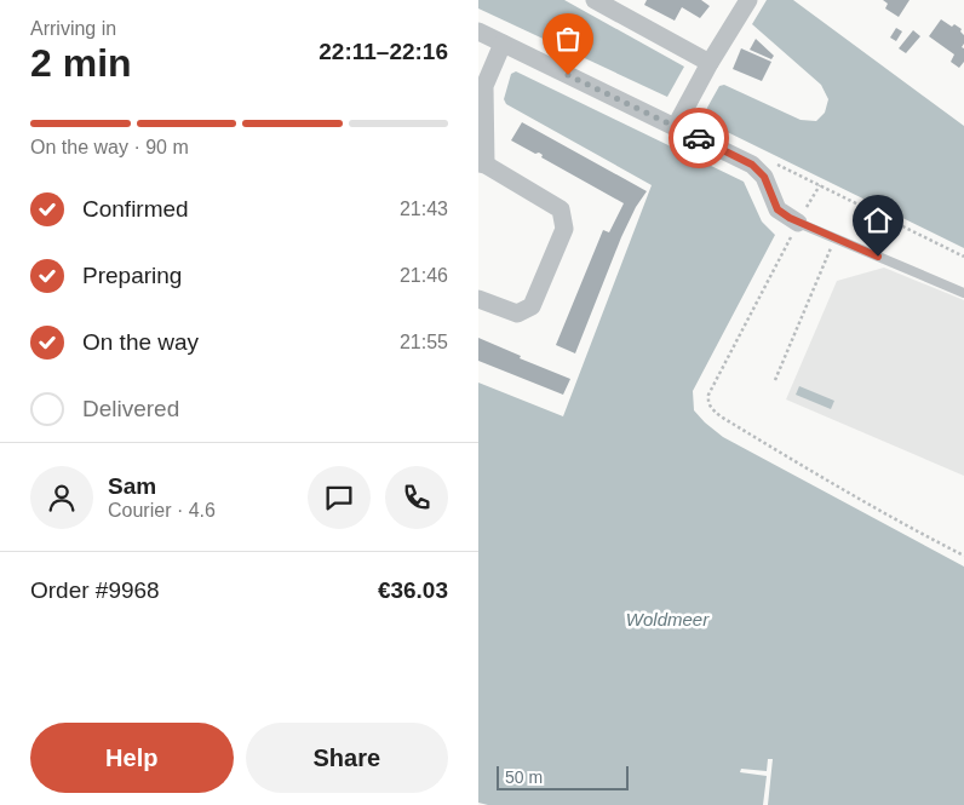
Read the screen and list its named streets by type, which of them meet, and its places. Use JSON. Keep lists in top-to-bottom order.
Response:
{
  "water": ["Woldmeer"],
  "scale_bar": "50 m",
  "page": {
    "heading": ["2 min", "Arriving in", "22:11–22:16"],
    "panel": [
      "Sam",
      "Courier · 4.6",
      "Order #9968",
      "€36.03"
    ],
    "bar": "On the way · 90 m",
    "list": [
      ["Confirmed", "21:43"],
      ["Preparing", "21:46"],
      ["On the way", "21:55"],
      "Delivered"
    ],
    "buttons": ["Help", "Share"],
    "scale": "50 m"
  }
}
